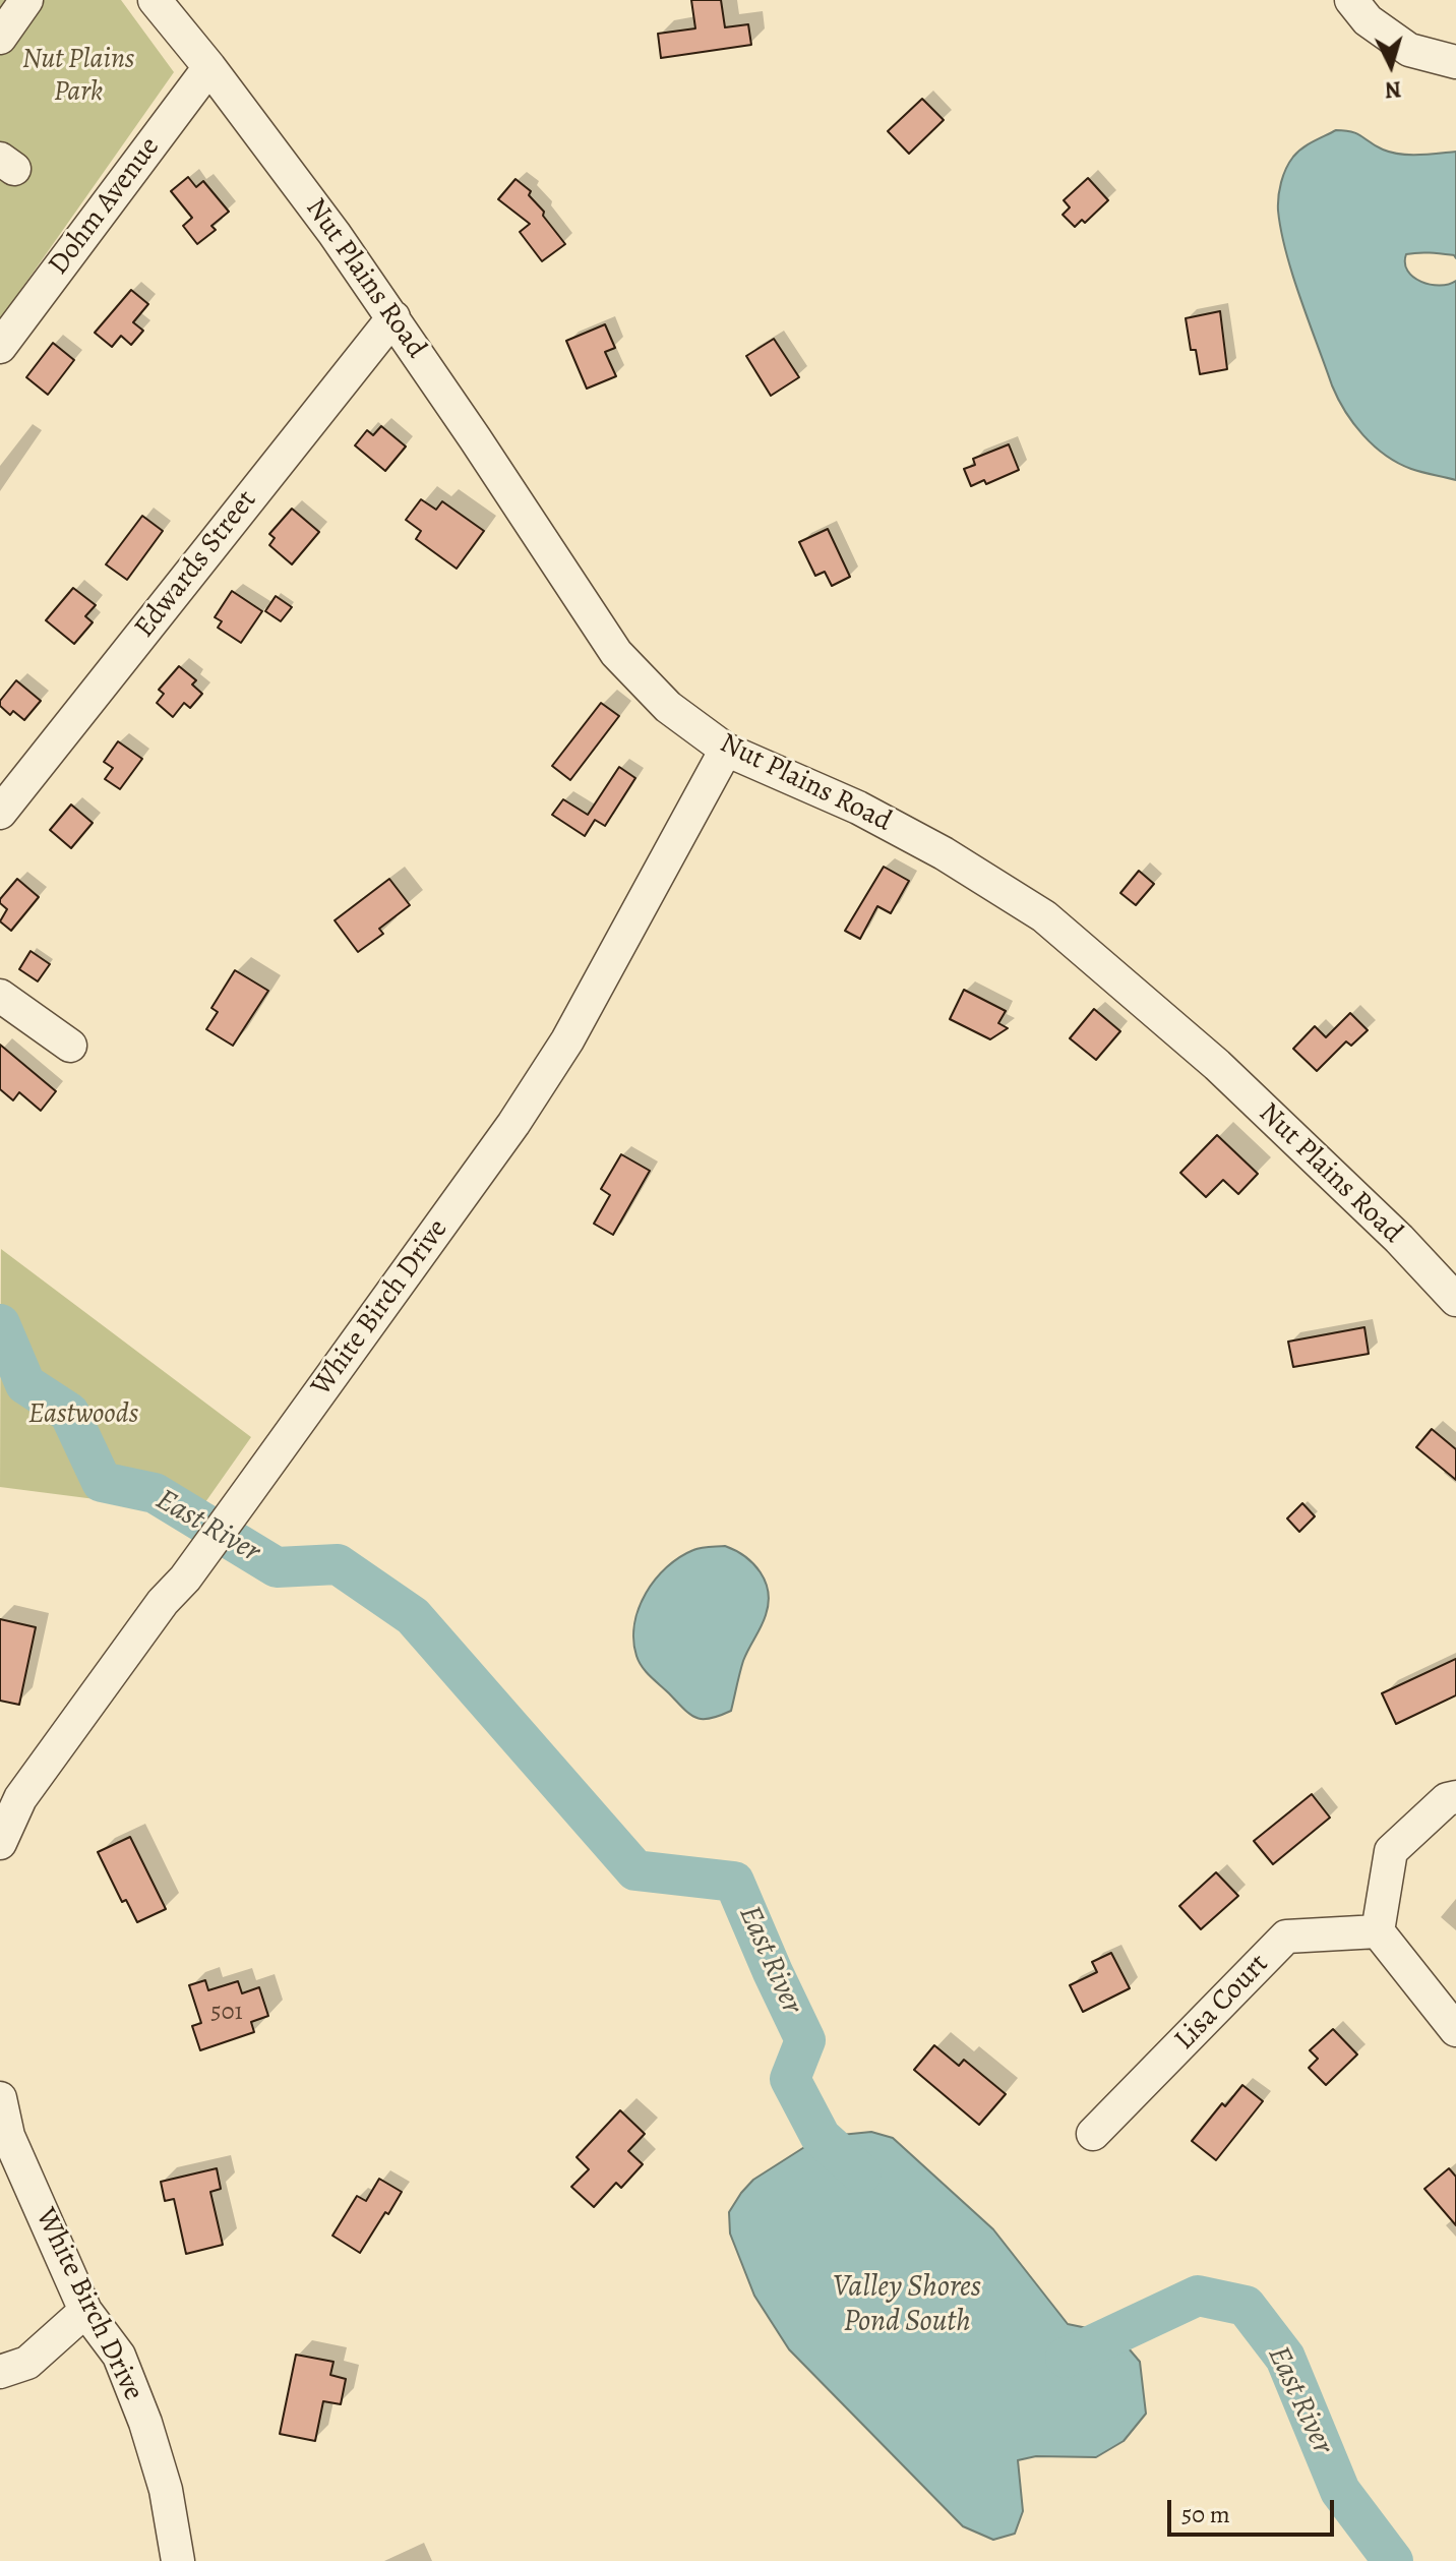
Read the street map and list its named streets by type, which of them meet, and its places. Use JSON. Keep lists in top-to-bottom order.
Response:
{
  "streets": {
    "street": [
      "Dohm Avenue",
      "Nut Plains Road",
      "Edwards Street",
      "White Birch Drive",
      "Lisa Court"
    ]
  },
  "crossings": [
    ["Dohm Avenue", "Nut Plains Road"],
    ["Nut Plains Road", "Edwards Street"],
    ["Nut Plains Road", "White Birch Drive"]
  ],
  "water": ["East River", "Valley Shores Pond South"],
  "parks": ["Nut Plains Park", "Eastwoods"],
  "house_numbers": ["501"],
  "scale_bar": "50 m",
  "north": "bottom"
}
